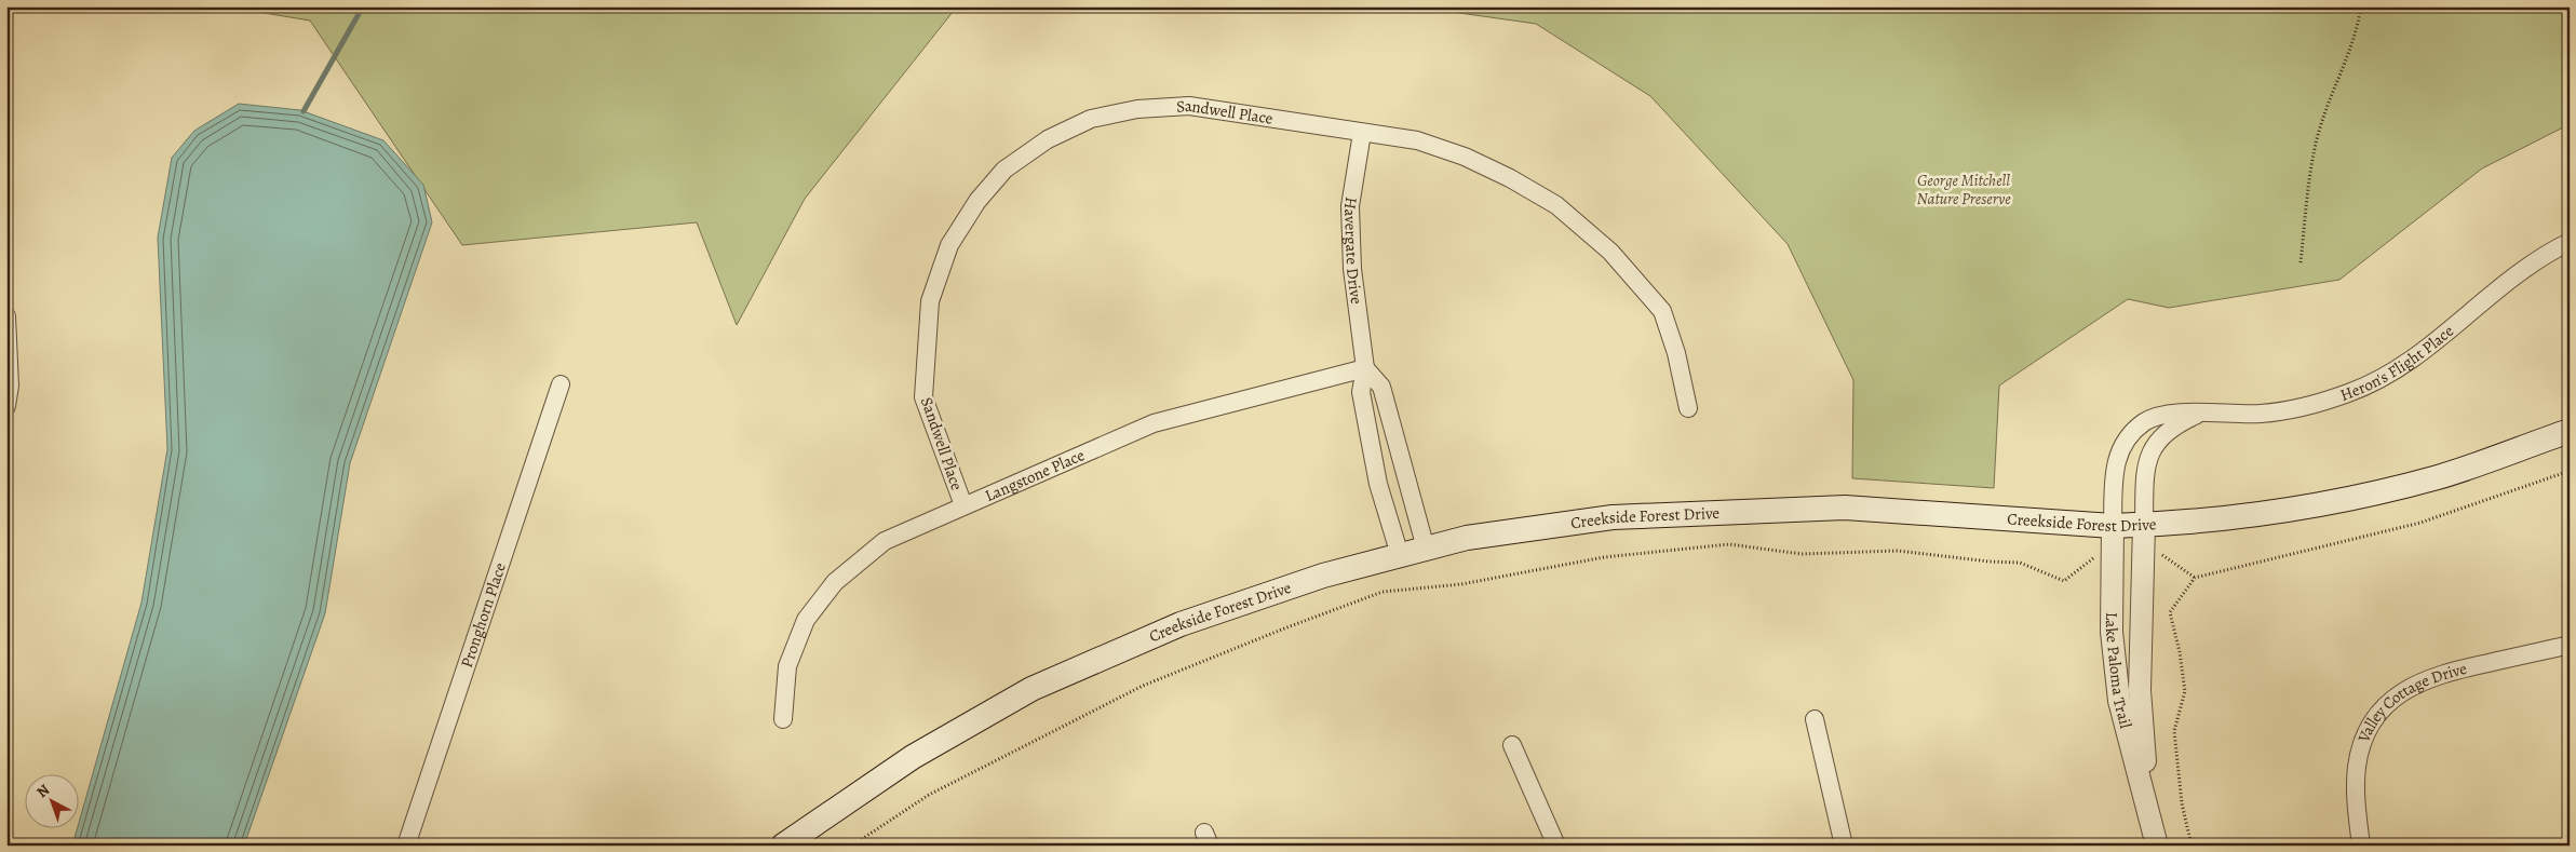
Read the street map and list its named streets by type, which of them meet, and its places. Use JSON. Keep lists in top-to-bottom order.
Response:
{
  "streets": {
    "main road": ["Creekside Forest Drive"],
    "street": [
      "Sandwell Place",
      "Havergate Drive",
      "Heron's Flight Place",
      "Langstone Place",
      "Pronghorn Place",
      "Lake Paloma Trail",
      "Valley Cottage Drive"
    ]
  },
  "crossings": [
    ["Sandwell Place", "Havergate Drive"],
    ["Sandwell Place", "Langstone Place"],
    ["Havergate Drive", "Langstone Place"],
    ["Havergate Drive", "Creekside Forest Drive"],
    ["Heron's Flight Place", "Creekside Forest Drive"],
    ["Heron's Flight Place", "Lake Paloma Trail"],
    ["Creekside Forest Drive", "Lake Paloma Trail"]
  ],
  "parks": ["George Mitchell Nature Preserve"],
  "north": "top left"
}
